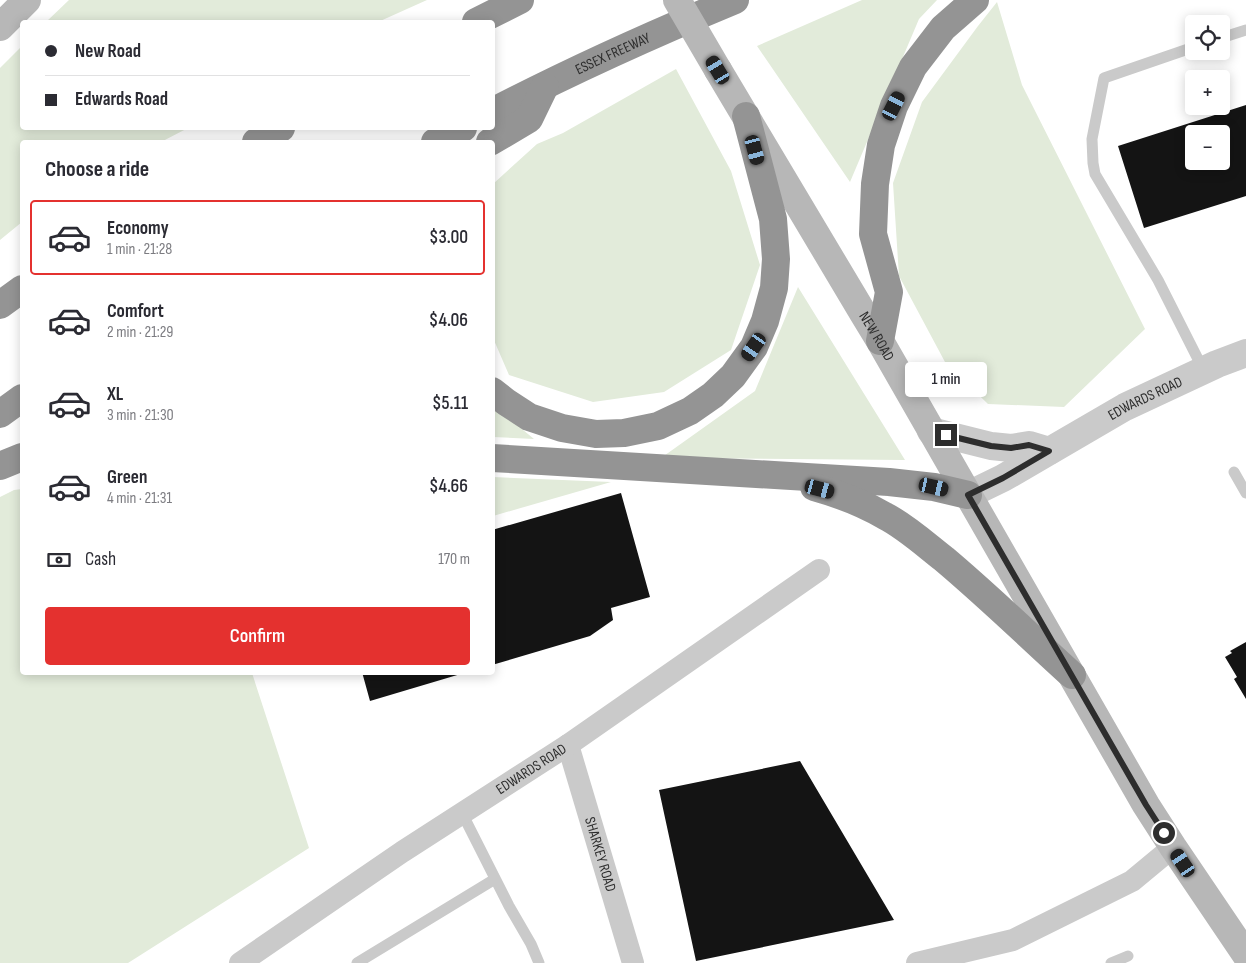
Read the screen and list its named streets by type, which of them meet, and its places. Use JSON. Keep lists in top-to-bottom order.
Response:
{
  "streets": {
    "highway": ["ESSEX FREEWAY"],
    "main road": ["NEW ROAD"],
    "street": ["EDWARDS ROAD", "SHARKEY ROAD"]
  },
  "crossings": [
    ["NEW ROAD", "EDWARDS ROAD"],
    ["EDWARDS ROAD", "SHARKEY ROAD"]
  ],
  "page": {
    "map_buttons": ["+", "−"],
    "banner": ["New Road", "Edwards Road"],
    "heading": "Choose a ride",
    "list": [
      {
        "name": "Economy",
        "note": "1 min · 21:28",
        "value": "$3.00"
      },
      {
        "name": "Comfort",
        "note": "2 min · 21:29",
        "value": "$4.06"
      },
      {
        "name": "XL",
        "note": "3 min · 21:30",
        "value": "$5.11"
      },
      {
        "name": "Green",
        "note": "4 min · 21:31",
        "value": "$4.66"
      }
    ],
    "bubble": "1 min",
    "pay": ["Cash", "170 m"],
    "buttons": "Confirm"
  }
}
